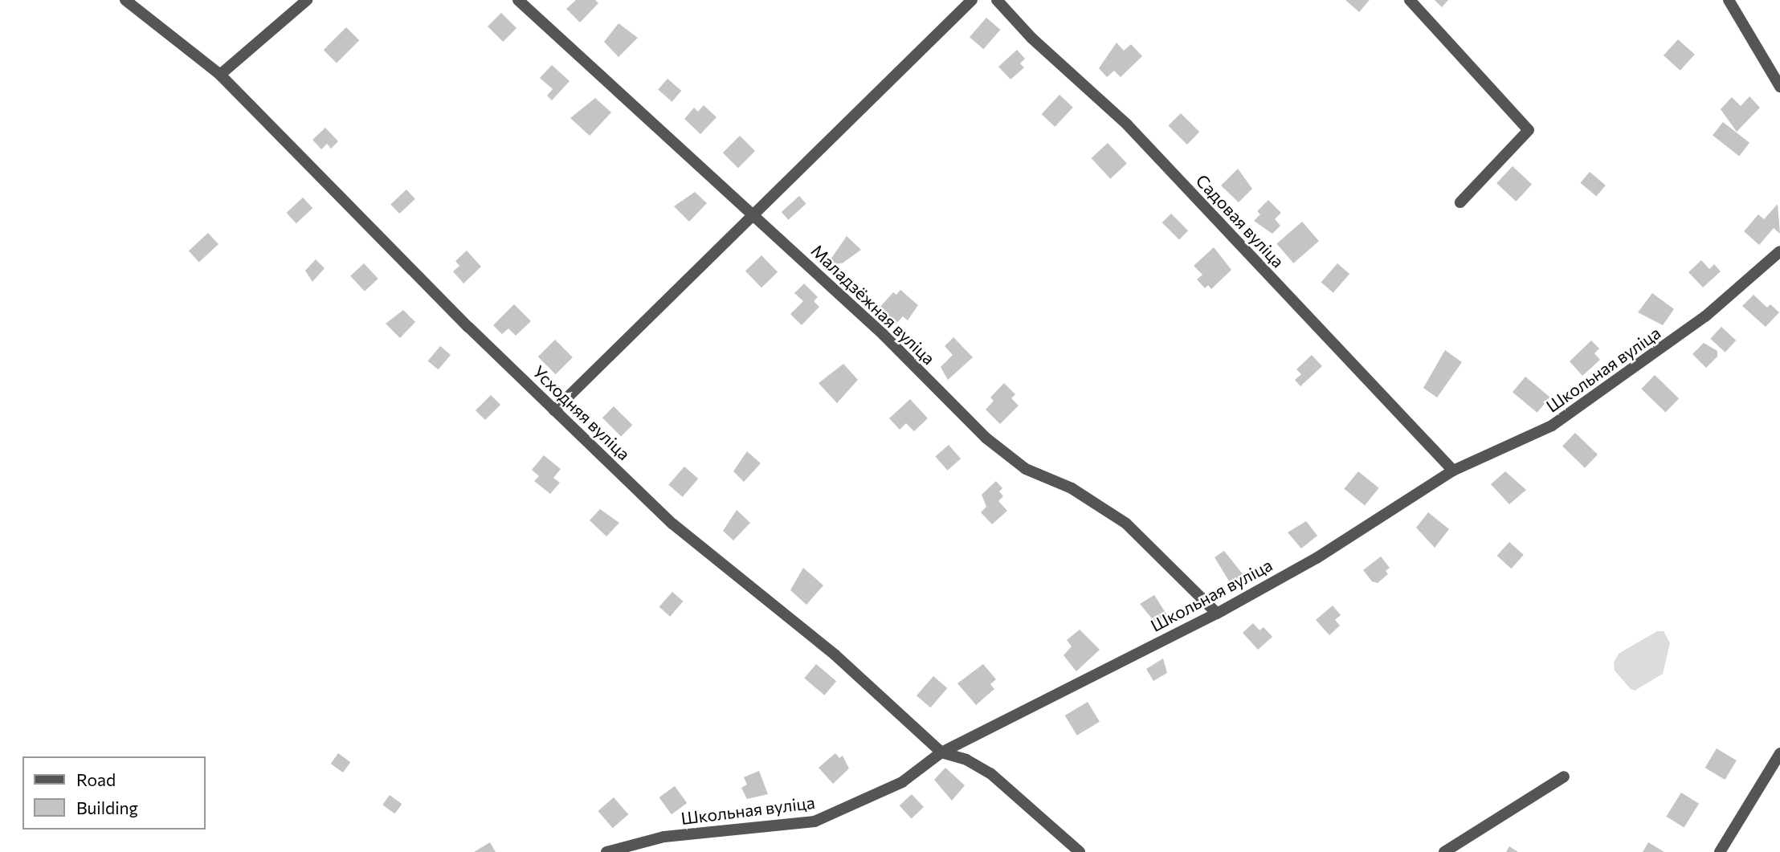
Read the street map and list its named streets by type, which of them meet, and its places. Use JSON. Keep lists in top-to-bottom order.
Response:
{
  "streets": {
    "street": [
      "Садовая вуліца",
      "Маладзёжная вуліца",
      "Школьная вуліца",
      "Усходняя вуліца"
    ]
  },
  "crossings": [
    ["Садовая вуліца", "Школьная вуліца"],
    ["Маладзёжная вуліца", "Школьная вуліца"],
    ["Школьная вуліца", "Усходняя вуліца"]
  ],
  "legend": ["Road", "Building"]
}
